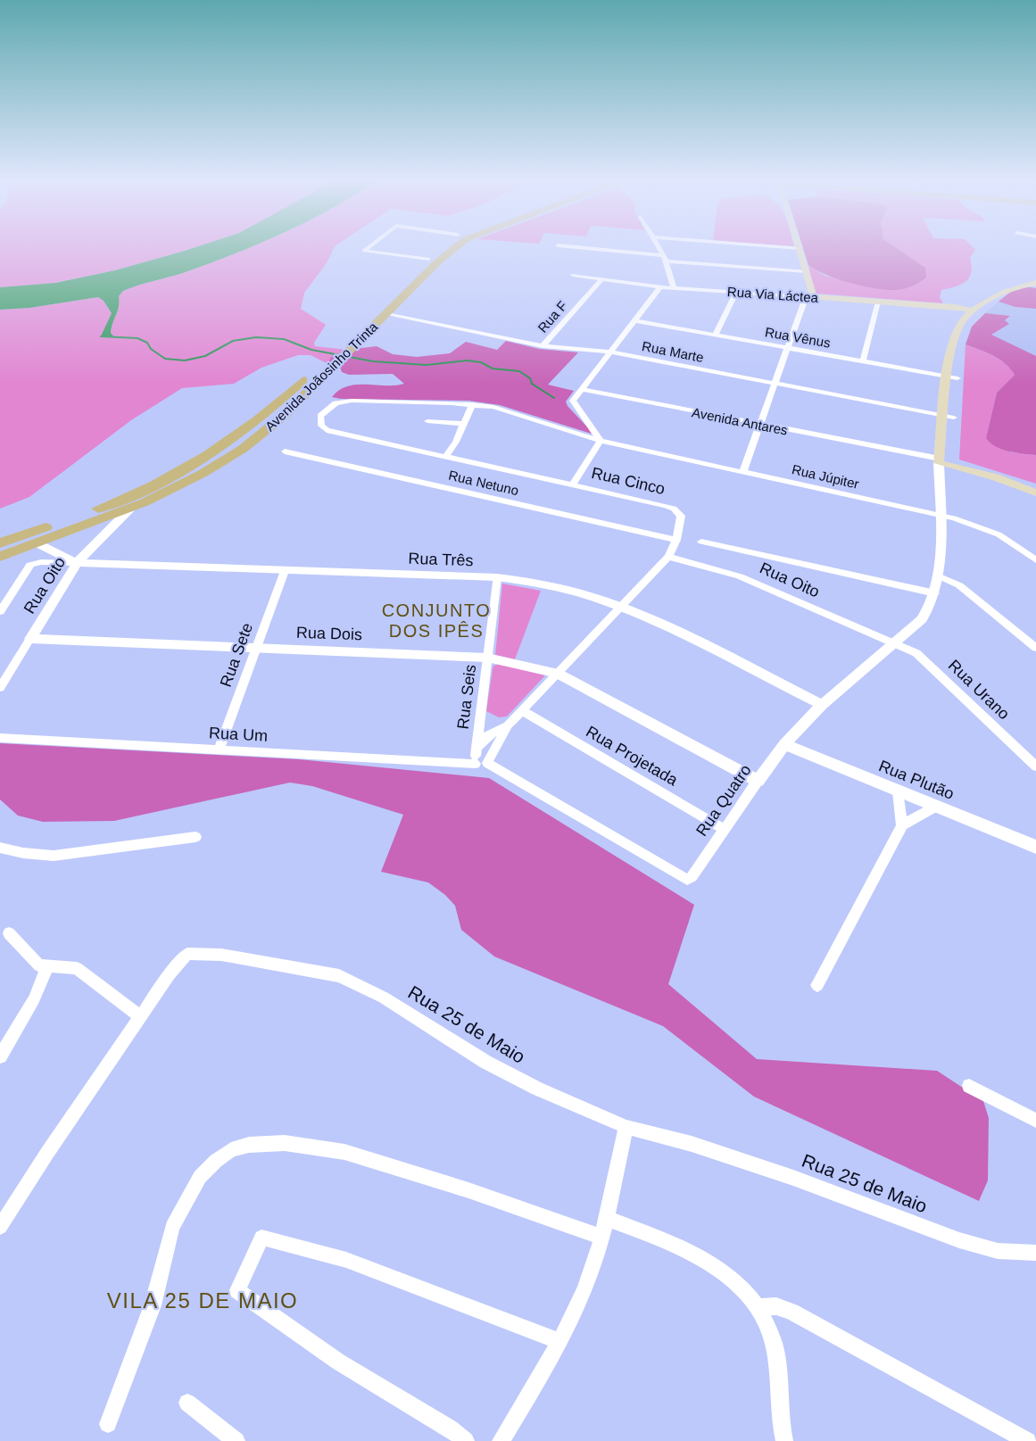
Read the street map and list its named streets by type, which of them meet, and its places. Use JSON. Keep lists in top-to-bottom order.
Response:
{
  "streets": {
    "main road": ["Rua Via Láctea", "Avenida Joãosinho Trinta", "Avenida Antares"],
    "street": [
      "Rua F",
      "Rua Vênus",
      "Rua Marte",
      "Rua Júpiter",
      "Rua Cinco",
      "Rua Netuno",
      "Rua Três",
      "Rua Oito",
      "Rua Dois",
      "Rua Sete",
      "Rua Urano",
      "Rua Seis",
      "Rua Um",
      "Rua Projetada",
      "Rua Plutão",
      "Rua Quatro",
      "Rua 25 de Maio"
    ]
  },
  "crossings": [
    ["Rua Via Láctea", "Rua F"],
    ["Rua F", "Rua Marte"],
    ["Rua Marte", "Avenida Joãosinho Trinta"],
    ["Avenida Joãosinho Trinta", "Rua Três"],
    ["Avenida Joãosinho Trinta", "Rua Oito"],
    ["Avenida Antares", "Rua Quatro"],
    ["Rua Júpiter", "Rua Cinco"],
    ["Rua Júpiter", "Rua Quatro"],
    ["Rua Cinco", "Rua Netuno"],
    ["Rua Cinco", "Rua Três"],
    ["Rua Cinco", "Rua Oito"],
    ["Rua Cinco", "Rua Dois"],
    ["Rua Cinco", "Rua Seis"],
    ["Rua Cinco", "Rua Um"],
    ["Rua Cinco", "Rua Projetada"],
    ["Rua Três", "Rua Oito"],
    ["Rua Três", "Rua Sete"],
    ["Rua Três", "Rua Seis"],
    ["Rua Três", "Rua Quatro"],
    ["Rua Oito", "Rua Dois"],
    ["Rua Oito", "Rua Urano"],
    ["Rua Oito", "Rua Quatro"],
    ["Rua Dois", "Rua Sete"],
    ["Rua Dois", "Rua Seis"],
    ["Rua Dois", "Rua Quatro"],
    ["Rua Sete", "Rua Um"],
    ["Rua Urano", "Rua Quatro"],
    ["Rua Seis", "Rua Um"],
    ["Rua Um", "Rua Quatro"],
    ["Rua Projetada", "Rua Quatro"],
    ["Rua Plutão", "Rua Quatro"]
  ],
  "districts": ["CONJUNTO DOS IPÊS", "VILA 25 DE MAIO"]
}
